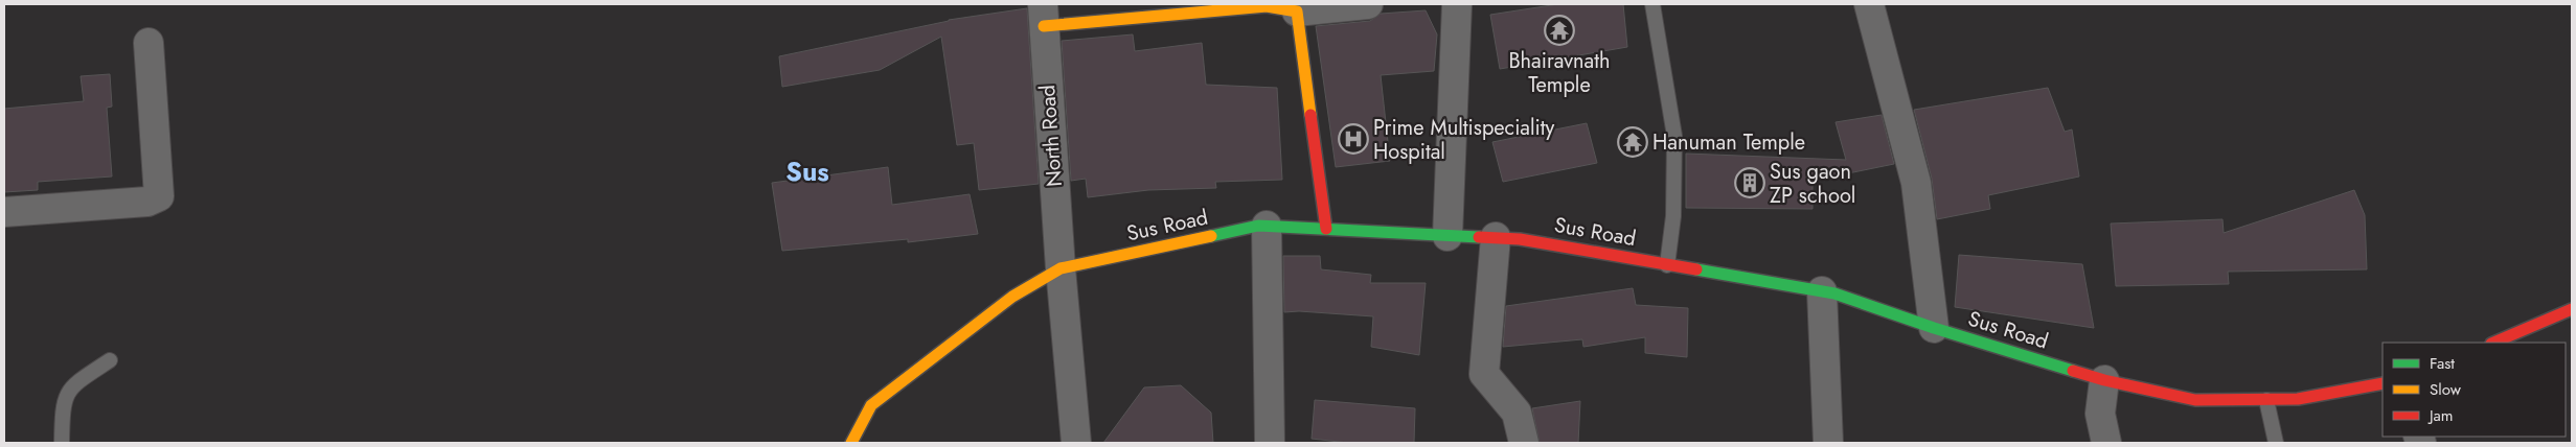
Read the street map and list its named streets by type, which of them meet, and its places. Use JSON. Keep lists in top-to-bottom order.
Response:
{
  "streets": {
    "main road": ["Sus Road"],
    "street": ["North Road"]
  },
  "crossings": [
    ["North Road", "Sus Road"]
  ],
  "districts": ["Sus"],
  "places": {
    "temple": ["Bhairavnath Temple", "Hanuman Temple"],
    "hospital": ["Prime Multispeciality Hospital"],
    "building": ["Sus gaon ZP school"]
  },
  "legend": ["Fast", "Slow", "Jam"]
}
